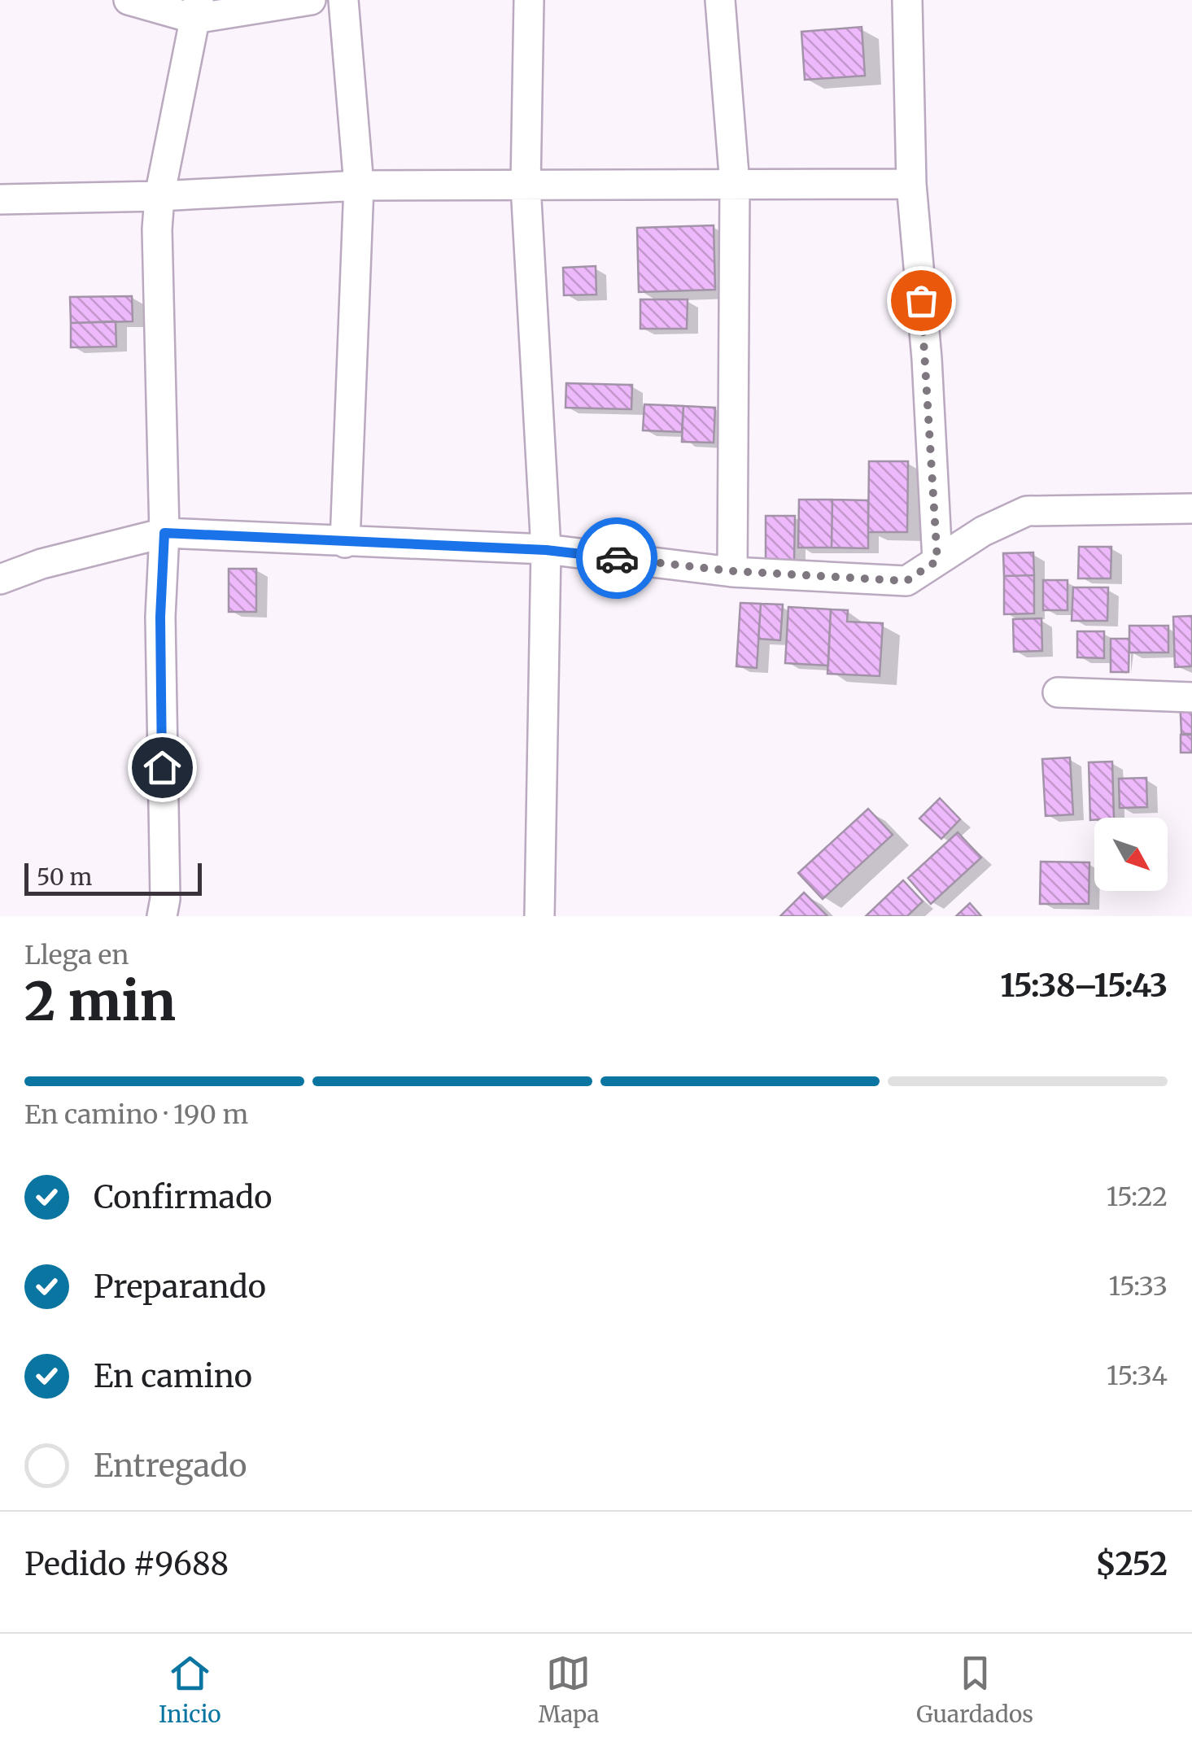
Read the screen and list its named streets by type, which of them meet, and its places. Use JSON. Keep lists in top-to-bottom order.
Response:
{
  "scale_bar": "50 m",
  "north": "bottom right",
  "page": {
    "scale": "50 m",
    "heading": ["2 min", "Llega en", "15:38–15:43"],
    "panel": ["Pedido #9688", "$252"],
    "bar": "En camino · 190 m",
    "list": [
      ["Confirmado", "15:22"],
      ["Preparando", "15:33"],
      ["En camino", "15:34"],
      "Entregado"
    ],
    "tabs": ["Inicio", "Mapa", "Guardados"]
  }
}
